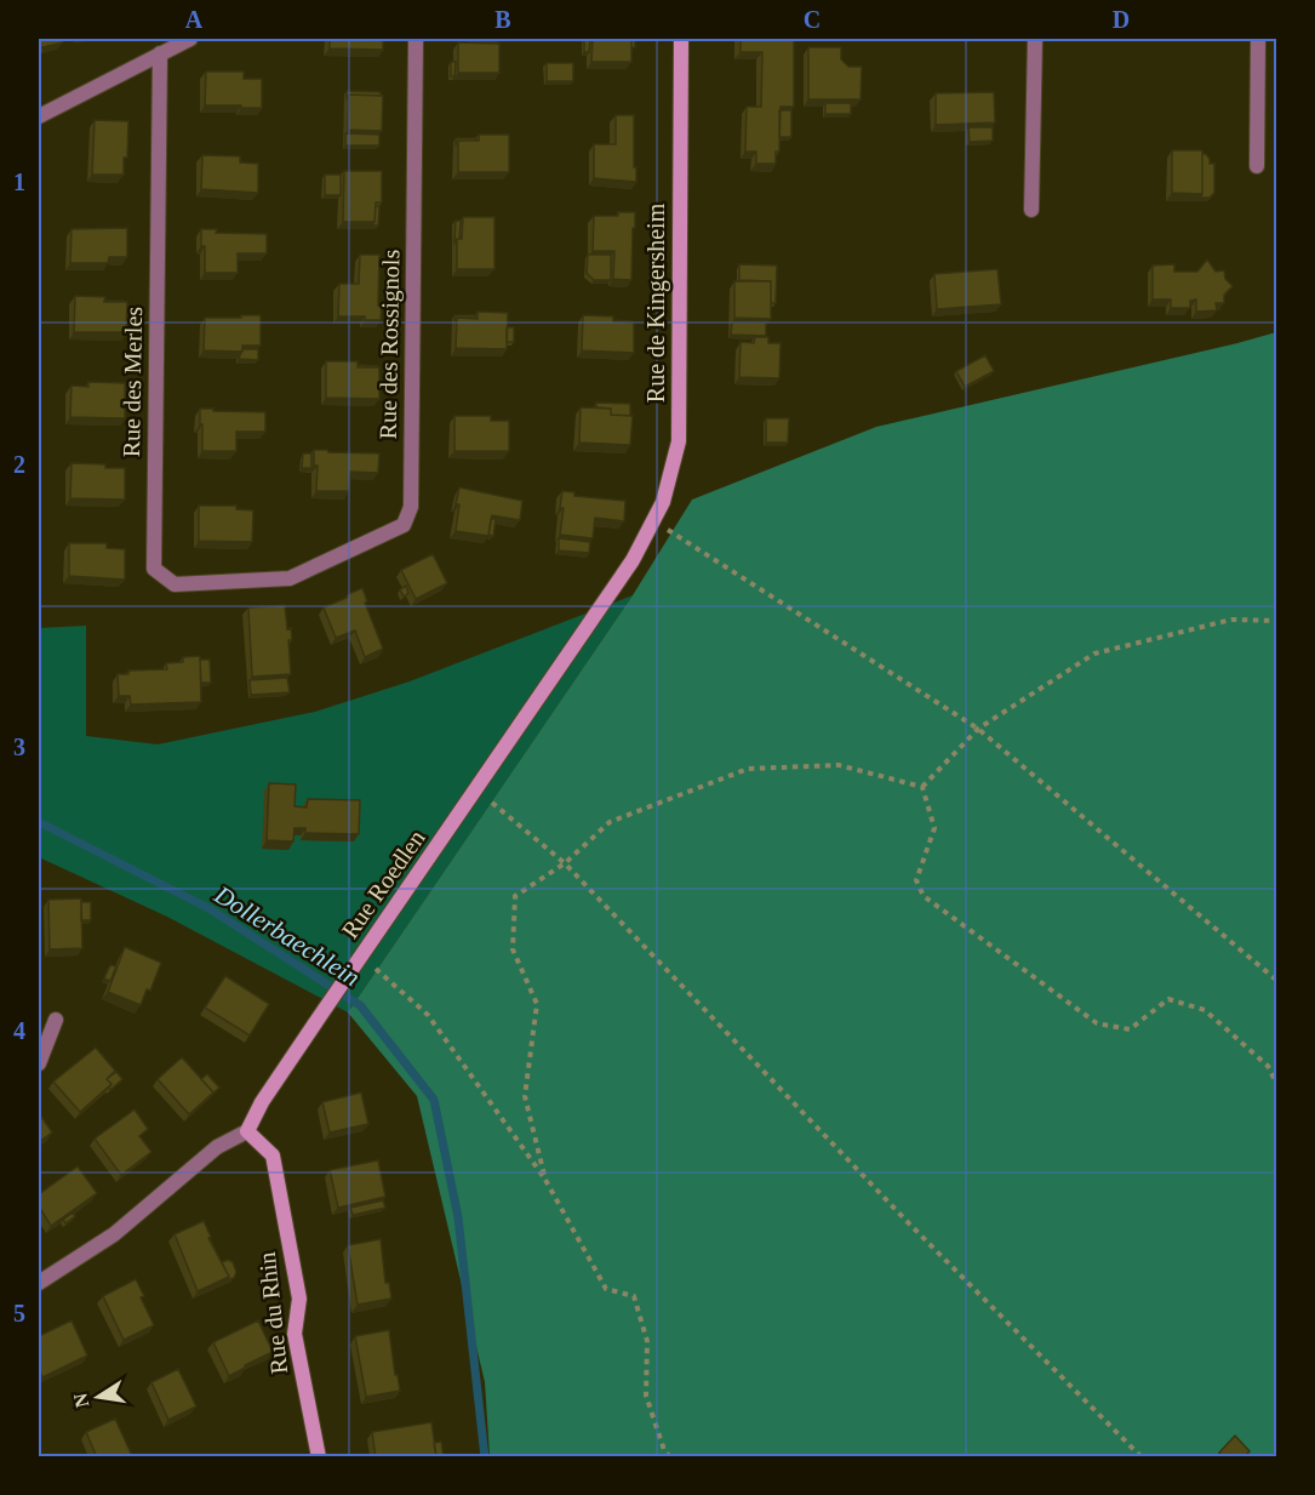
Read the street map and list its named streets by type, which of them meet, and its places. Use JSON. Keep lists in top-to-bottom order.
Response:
{
  "streets": {
    "street": [
      "Rue de Kingersheim",
      "Rue des Rossignols",
      "Rue des Merles",
      "Rue Roedlen",
      "Rue du Rhin"
    ]
  },
  "crossings": [
    ["Rue de Kingersheim", "Rue Roedlen"],
    ["Rue des Rossignols", "Rue des Merles"],
    ["Rue Roedlen", "Rue du Rhin"]
  ],
  "water": ["Dollerbaechlein"],
  "north": "left",
  "grid": {
    "columns": [
      "A",
      "B",
      "C",
      "D"
    ],
    "rows": [
      "1",
      "2",
      "3",
      "4",
      "5"
    ]
  }
}
